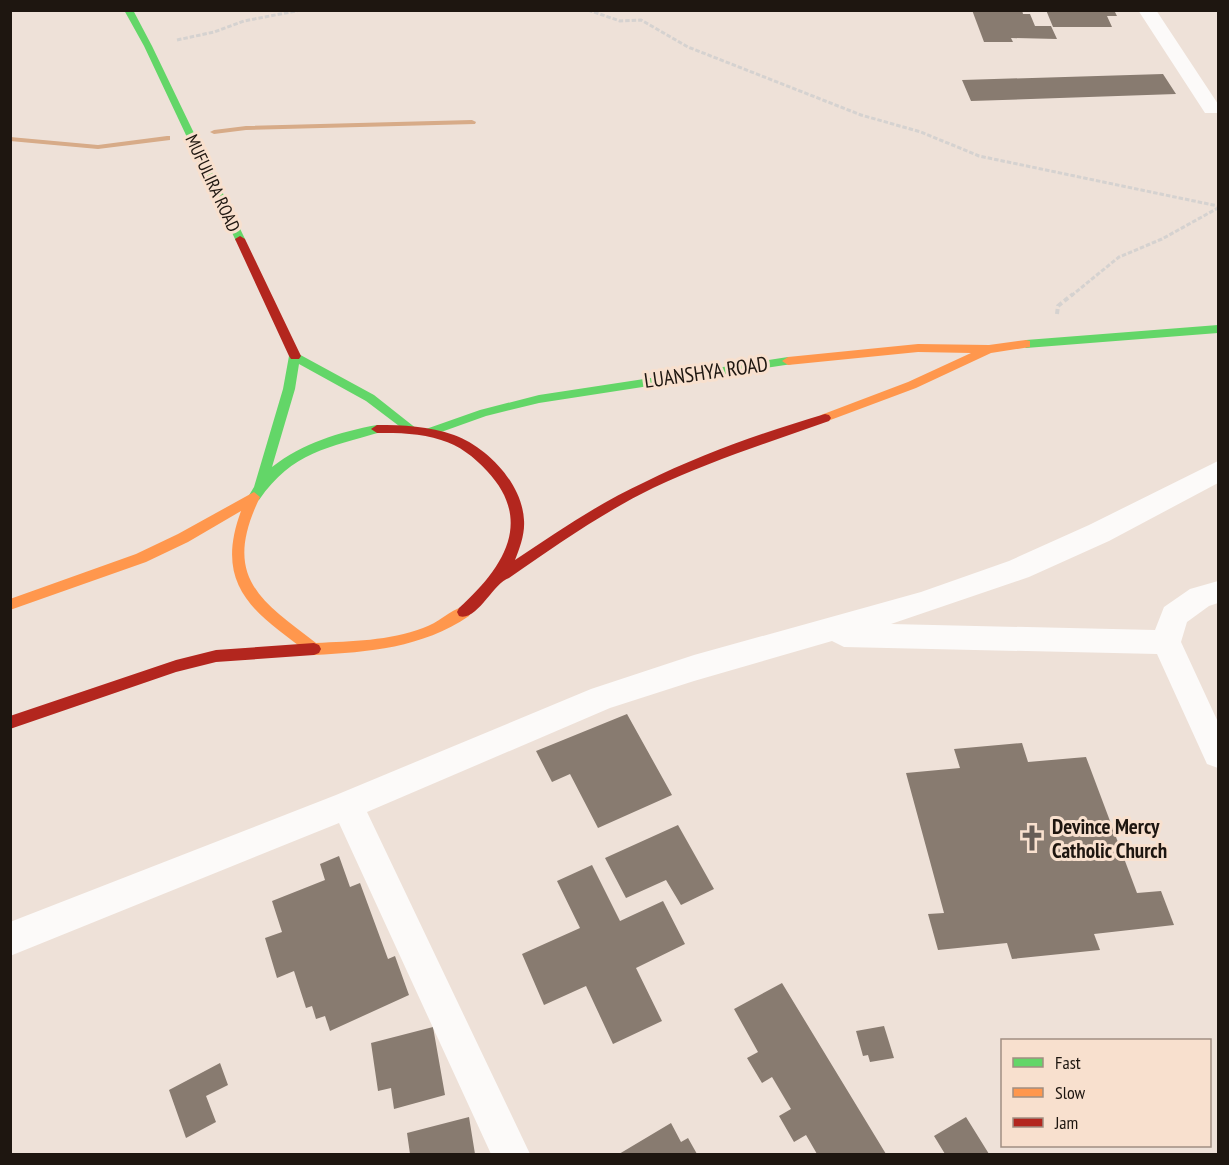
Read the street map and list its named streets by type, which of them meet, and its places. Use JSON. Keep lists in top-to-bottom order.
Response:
{
  "streets": {
    "main road": ["MUFULIRA ROAD", "LUANSHYA ROAD"]
  },
  "places": {
    "church": ["Devince Mercy Catholic Church"]
  },
  "legend": ["Fast", "Slow", "Jam"]
}
